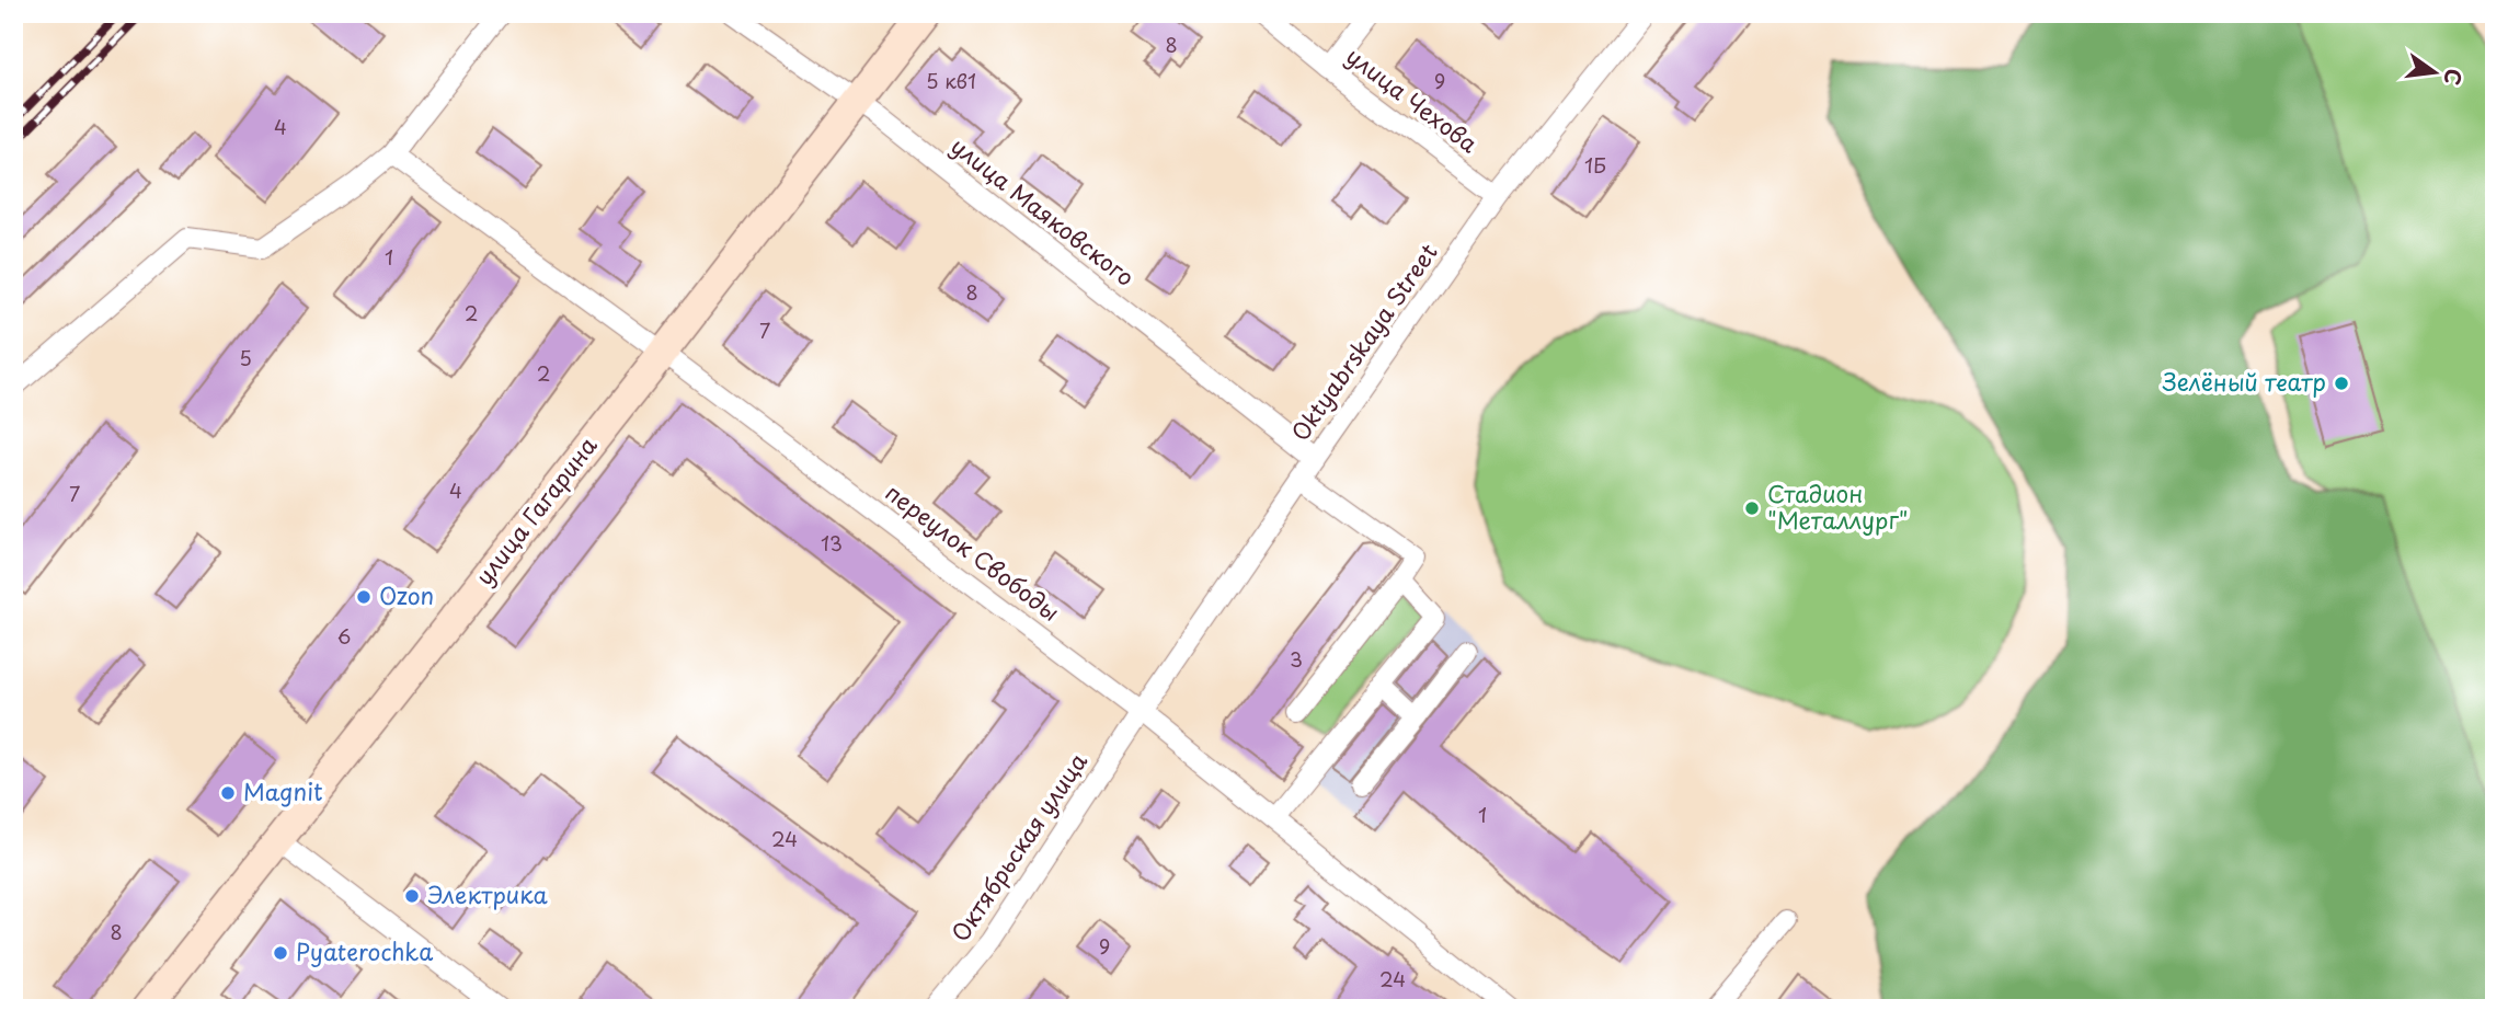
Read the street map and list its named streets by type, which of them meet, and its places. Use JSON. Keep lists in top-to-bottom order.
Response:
{
  "streets": {
    "main road": ["улица Гагарина"],
    "street": [
      "улица Чехова",
      "улица Маяковского",
      "Oktyabrskaya Street",
      "переулок Свободы",
      "Октябрьская улица"
    ]
  },
  "crossings": [
    ["улица Чехова", "Oktyabrskaya Street"],
    ["улица Маяковского", "Oktyabrskaya Street"],
    ["улица Маяковского", "улица Гагарина"],
    ["Oktyabrskaya Street", "переулок Свободы"],
    ["Oktyabrskaya Street", "Октябрьская улица"],
    ["улица Гагарина", "переулок Свободы"],
    ["переулок Свободы", "Октябрьская улица"]
  ],
  "places": [
    "Зелёный театр",
    "Стадион \"Металлург\"",
    "Ozon",
    "Magnit",
    "Электрика",
    "Pyaterochka"
  ],
  "house_numbers": [
    "8",
    "5 кв1",
    "9",
    "4",
    "1Б",
    "1",
    "8",
    "2",
    "7",
    "5",
    "2",
    "4",
    "7",
    "13",
    "6",
    "3",
    "1",
    "24",
    "8",
    "9",
    "24"
  ],
  "north": "right"
}
